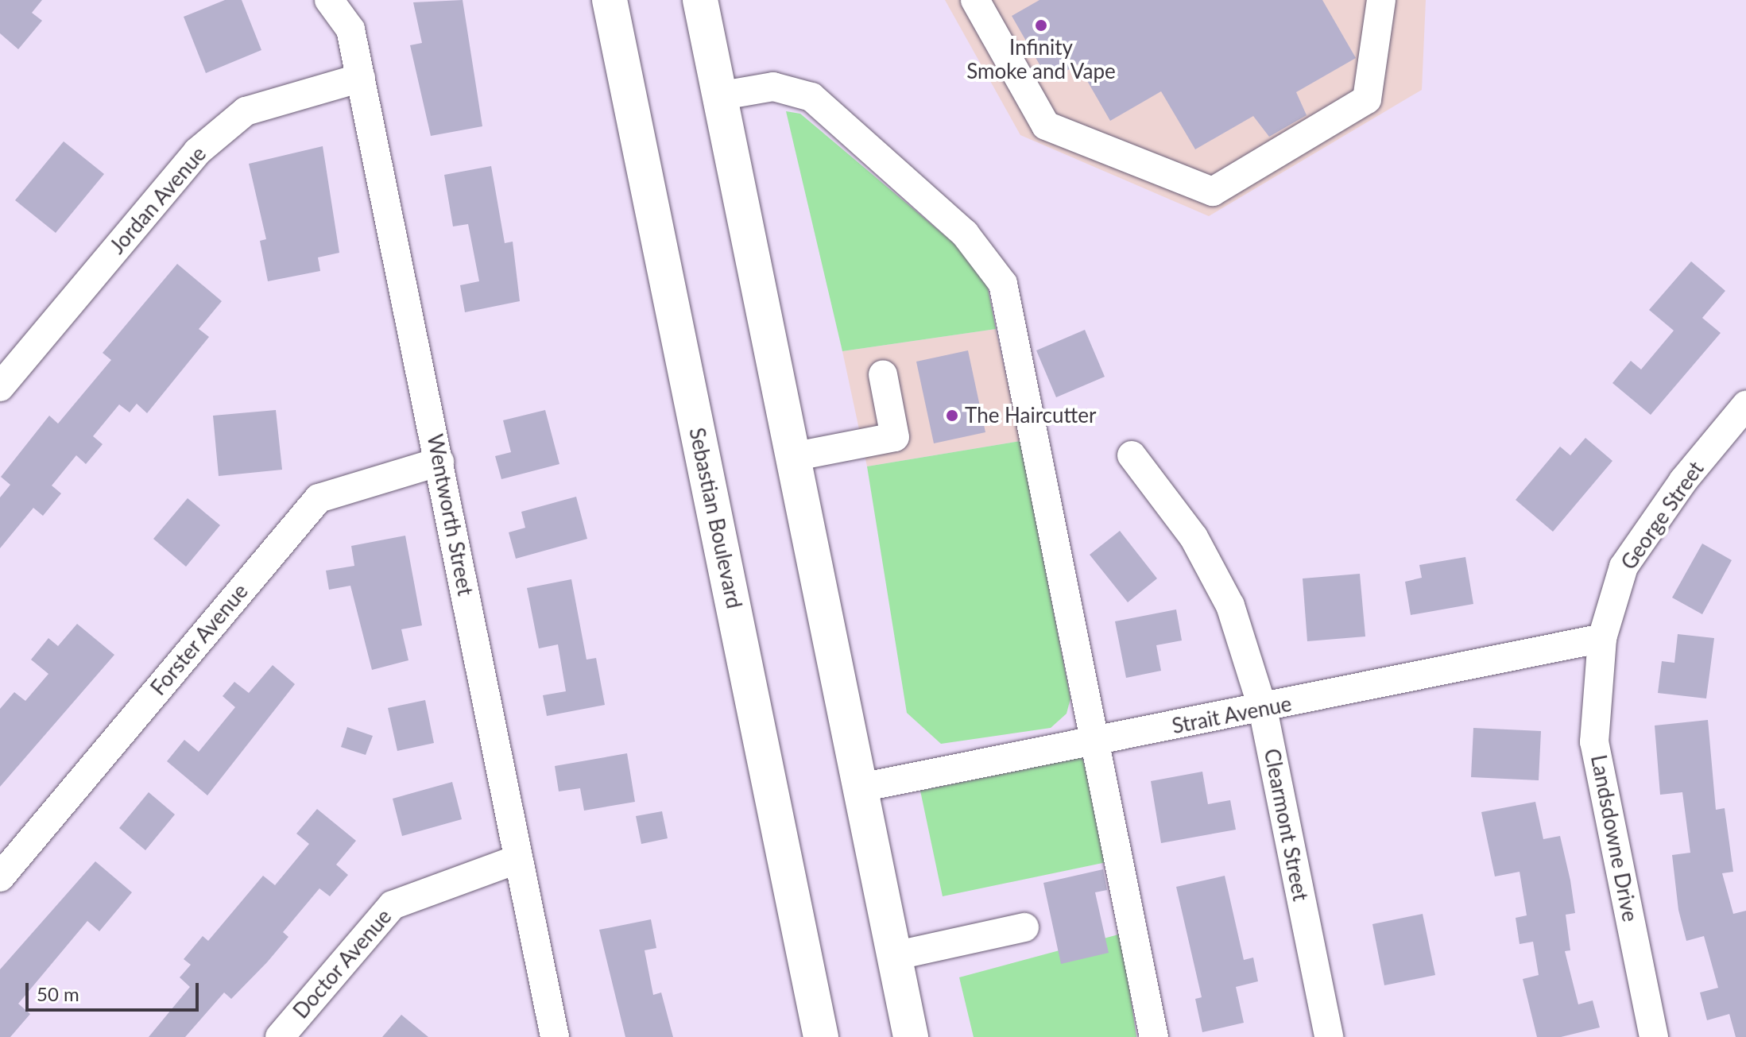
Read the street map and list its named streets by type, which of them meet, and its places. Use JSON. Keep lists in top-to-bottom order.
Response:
{
  "streets": {
    "main road": ["Sebastian Boulevard"],
    "street": [
      "Jordan Avenue",
      "Wentworth Street",
      "George Street",
      "Forster Avenue",
      "Strait Avenue",
      "Clearmont Street",
      "Landsdowne Drive",
      "Doctor Avenue"
    ]
  },
  "crossings": [
    ["Jordan Avenue", "Wentworth Street"],
    ["Wentworth Street", "Forster Avenue"],
    ["Wentworth Street", "Doctor Avenue"],
    ["George Street", "Strait Avenue"],
    ["George Street", "Landsdowne Drive"],
    ["Strait Avenue", "Clearmont Street"],
    ["Strait Avenue", "Landsdowne Drive"]
  ],
  "places": ["Infinity Smoke and Vape", "The Haircutter"],
  "scale_bar": "50 m"
}
